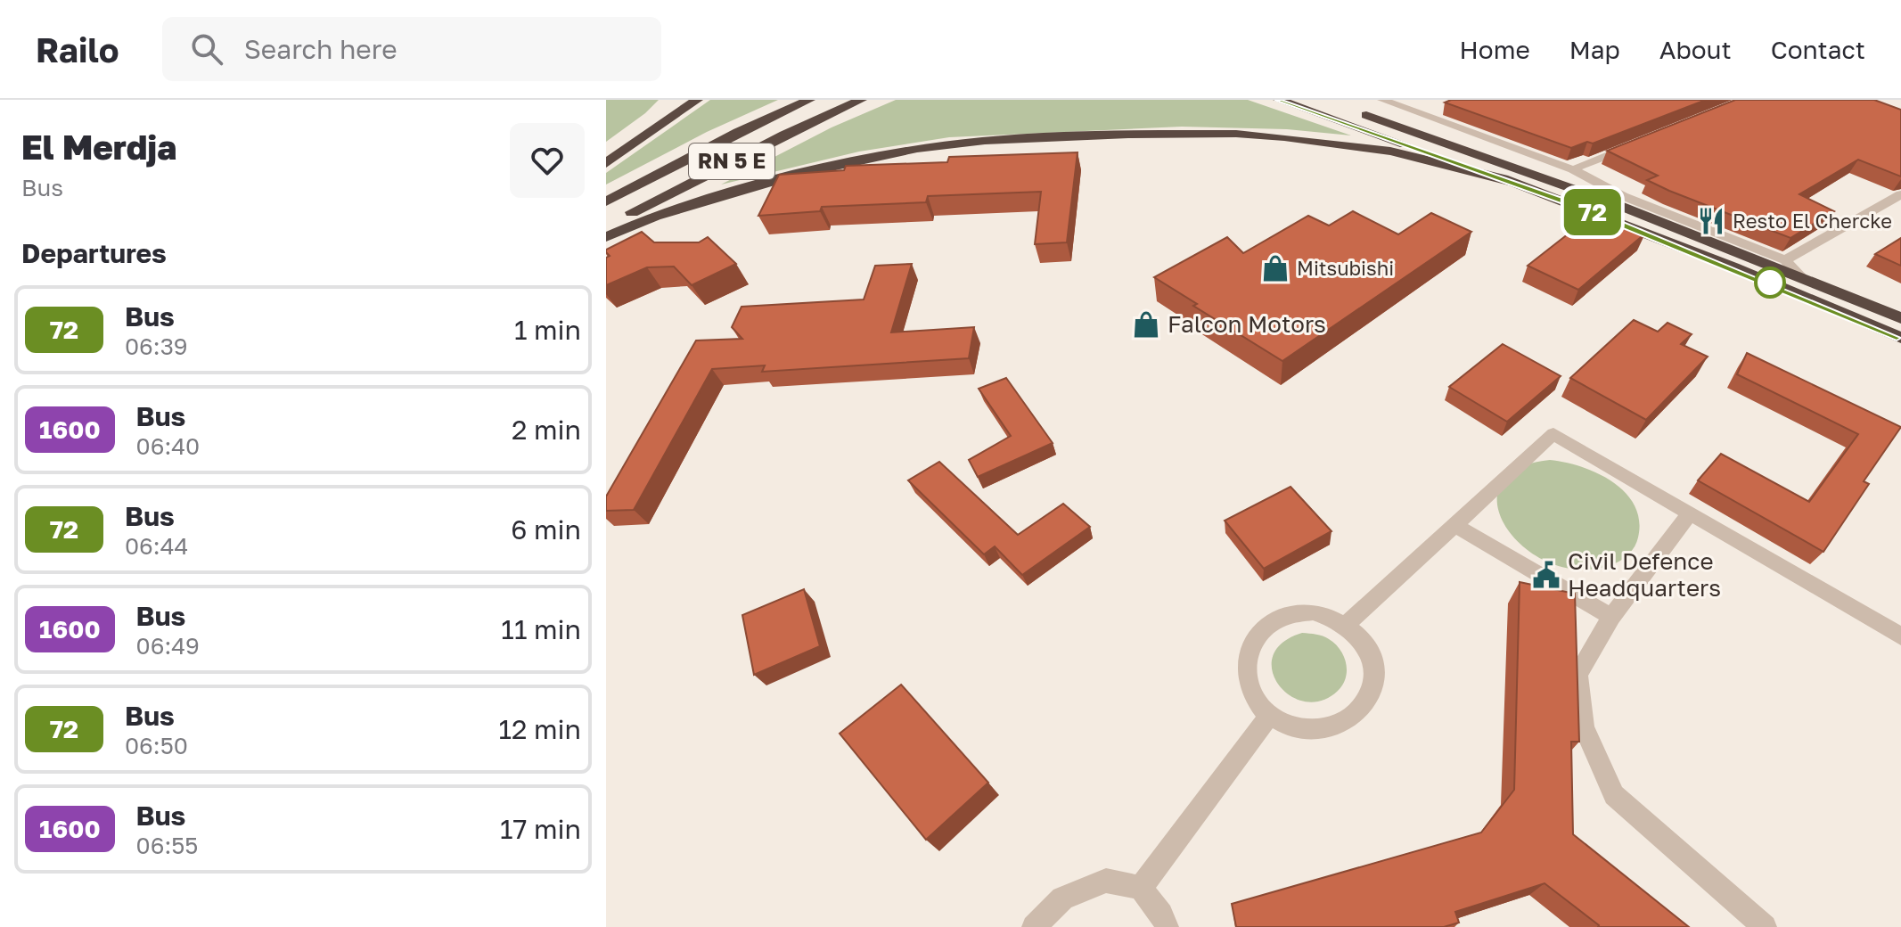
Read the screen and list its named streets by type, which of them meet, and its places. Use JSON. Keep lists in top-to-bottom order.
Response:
{
  "streets": {
    "highway": ["RN 5 E"]
  },
  "places": {
    "restaurant": ["Resto El Chercke"],
    "shop": ["Mitsubishi", "Falcon Motors"],
    "public building": ["Civil Defence Headquarters"]
  },
  "lines": ["bus line 72"],
  "page": {
    "header": "Railo",
    "search": "Search here",
    "nav": [
      "Home",
      "Map",
      "About",
      "Contact"
    ],
    "heading": [
      ["El Merdja", "Bus"],
      "Departures"
    ],
    "on_map": "72",
    "list": [
      {
        "mark": "72",
        "name": "Bus",
        "note": "06:39",
        "value": "1 min"
      },
      {
        "mark": "1600",
        "name": "Bus",
        "note": "06:40",
        "value": "2 min"
      },
      {
        "mark": "72",
        "name": "Bus",
        "note": "06:44",
        "value": "6 min"
      },
      {
        "mark": "1600",
        "name": "Bus",
        "note": "06:49",
        "value": "11 min"
      },
      {
        "mark": "72",
        "name": "Bus",
        "note": "06:50",
        "value": "12 min"
      },
      {
        "mark": "1600",
        "name": "Bus",
        "note": "06:55",
        "value": "17 min"
      }
    ]
  }
}
